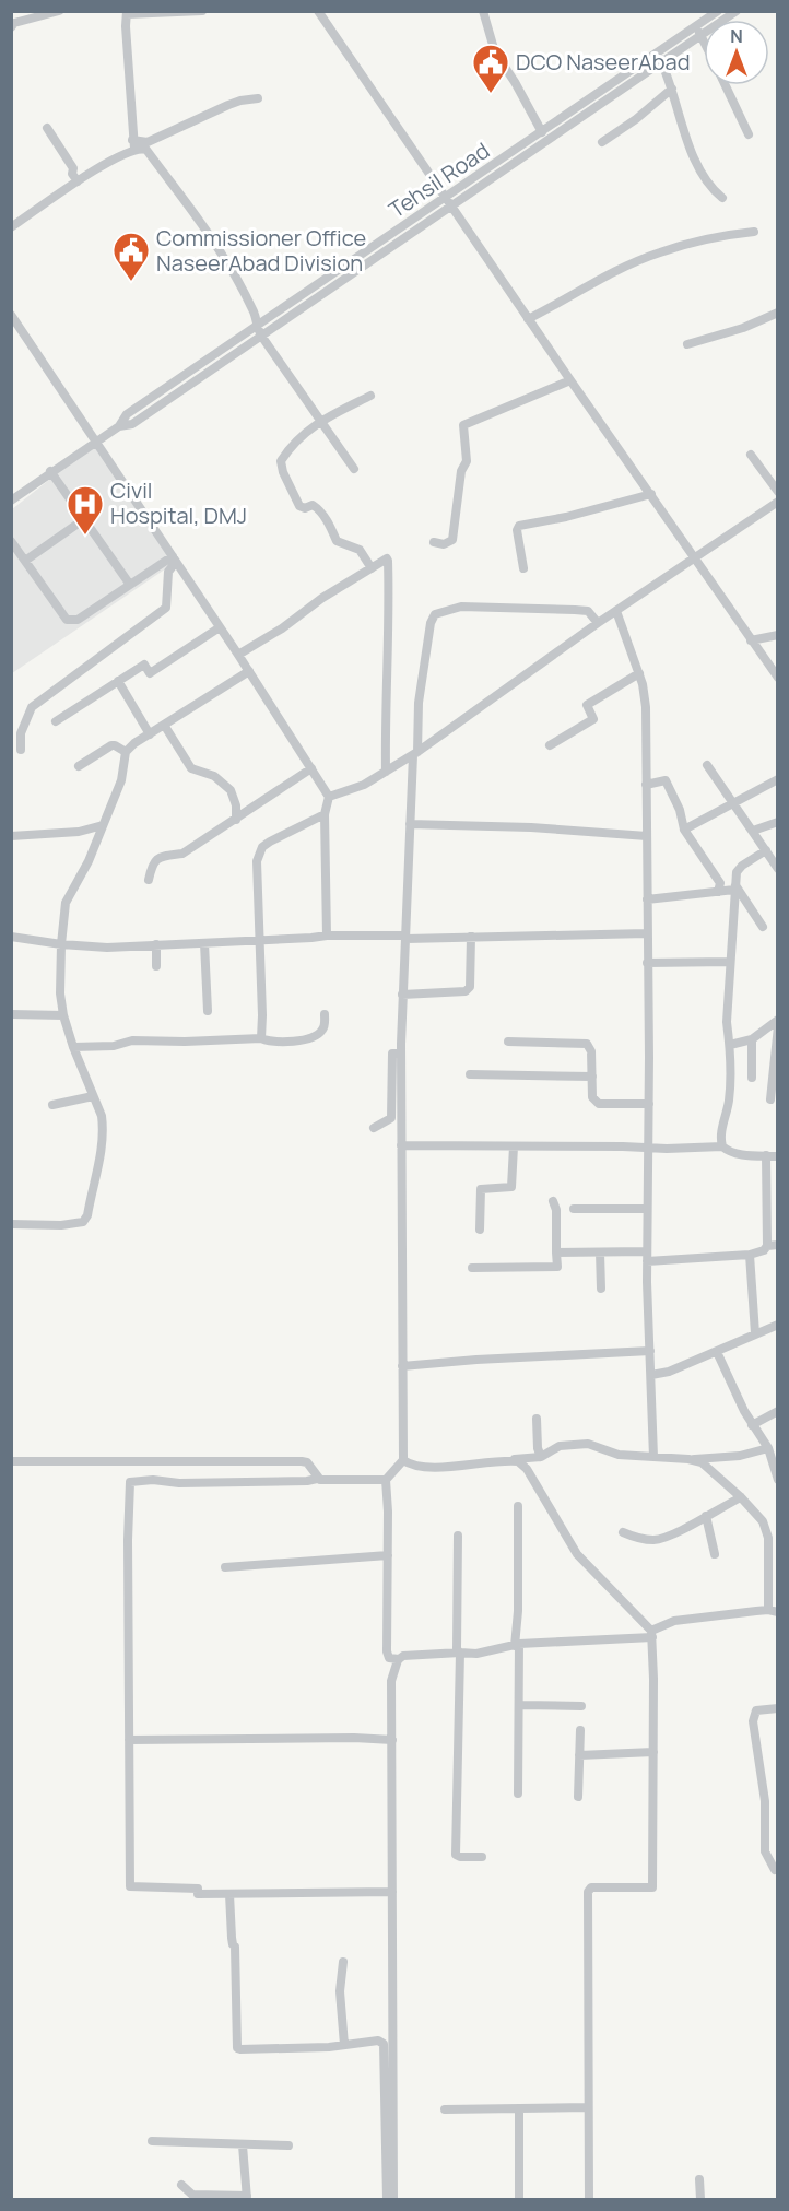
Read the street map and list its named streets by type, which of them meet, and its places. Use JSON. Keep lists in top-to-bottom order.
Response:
{
  "streets": {
    "street": ["Tehsil Road"]
  },
  "places": {
    "public building": ["DCO NaseerAbad", "Commissioner Office NaseerAbad Division"],
    "hospital": ["Civil Hospital, DMJ"]
  },
  "north": "top"
}
